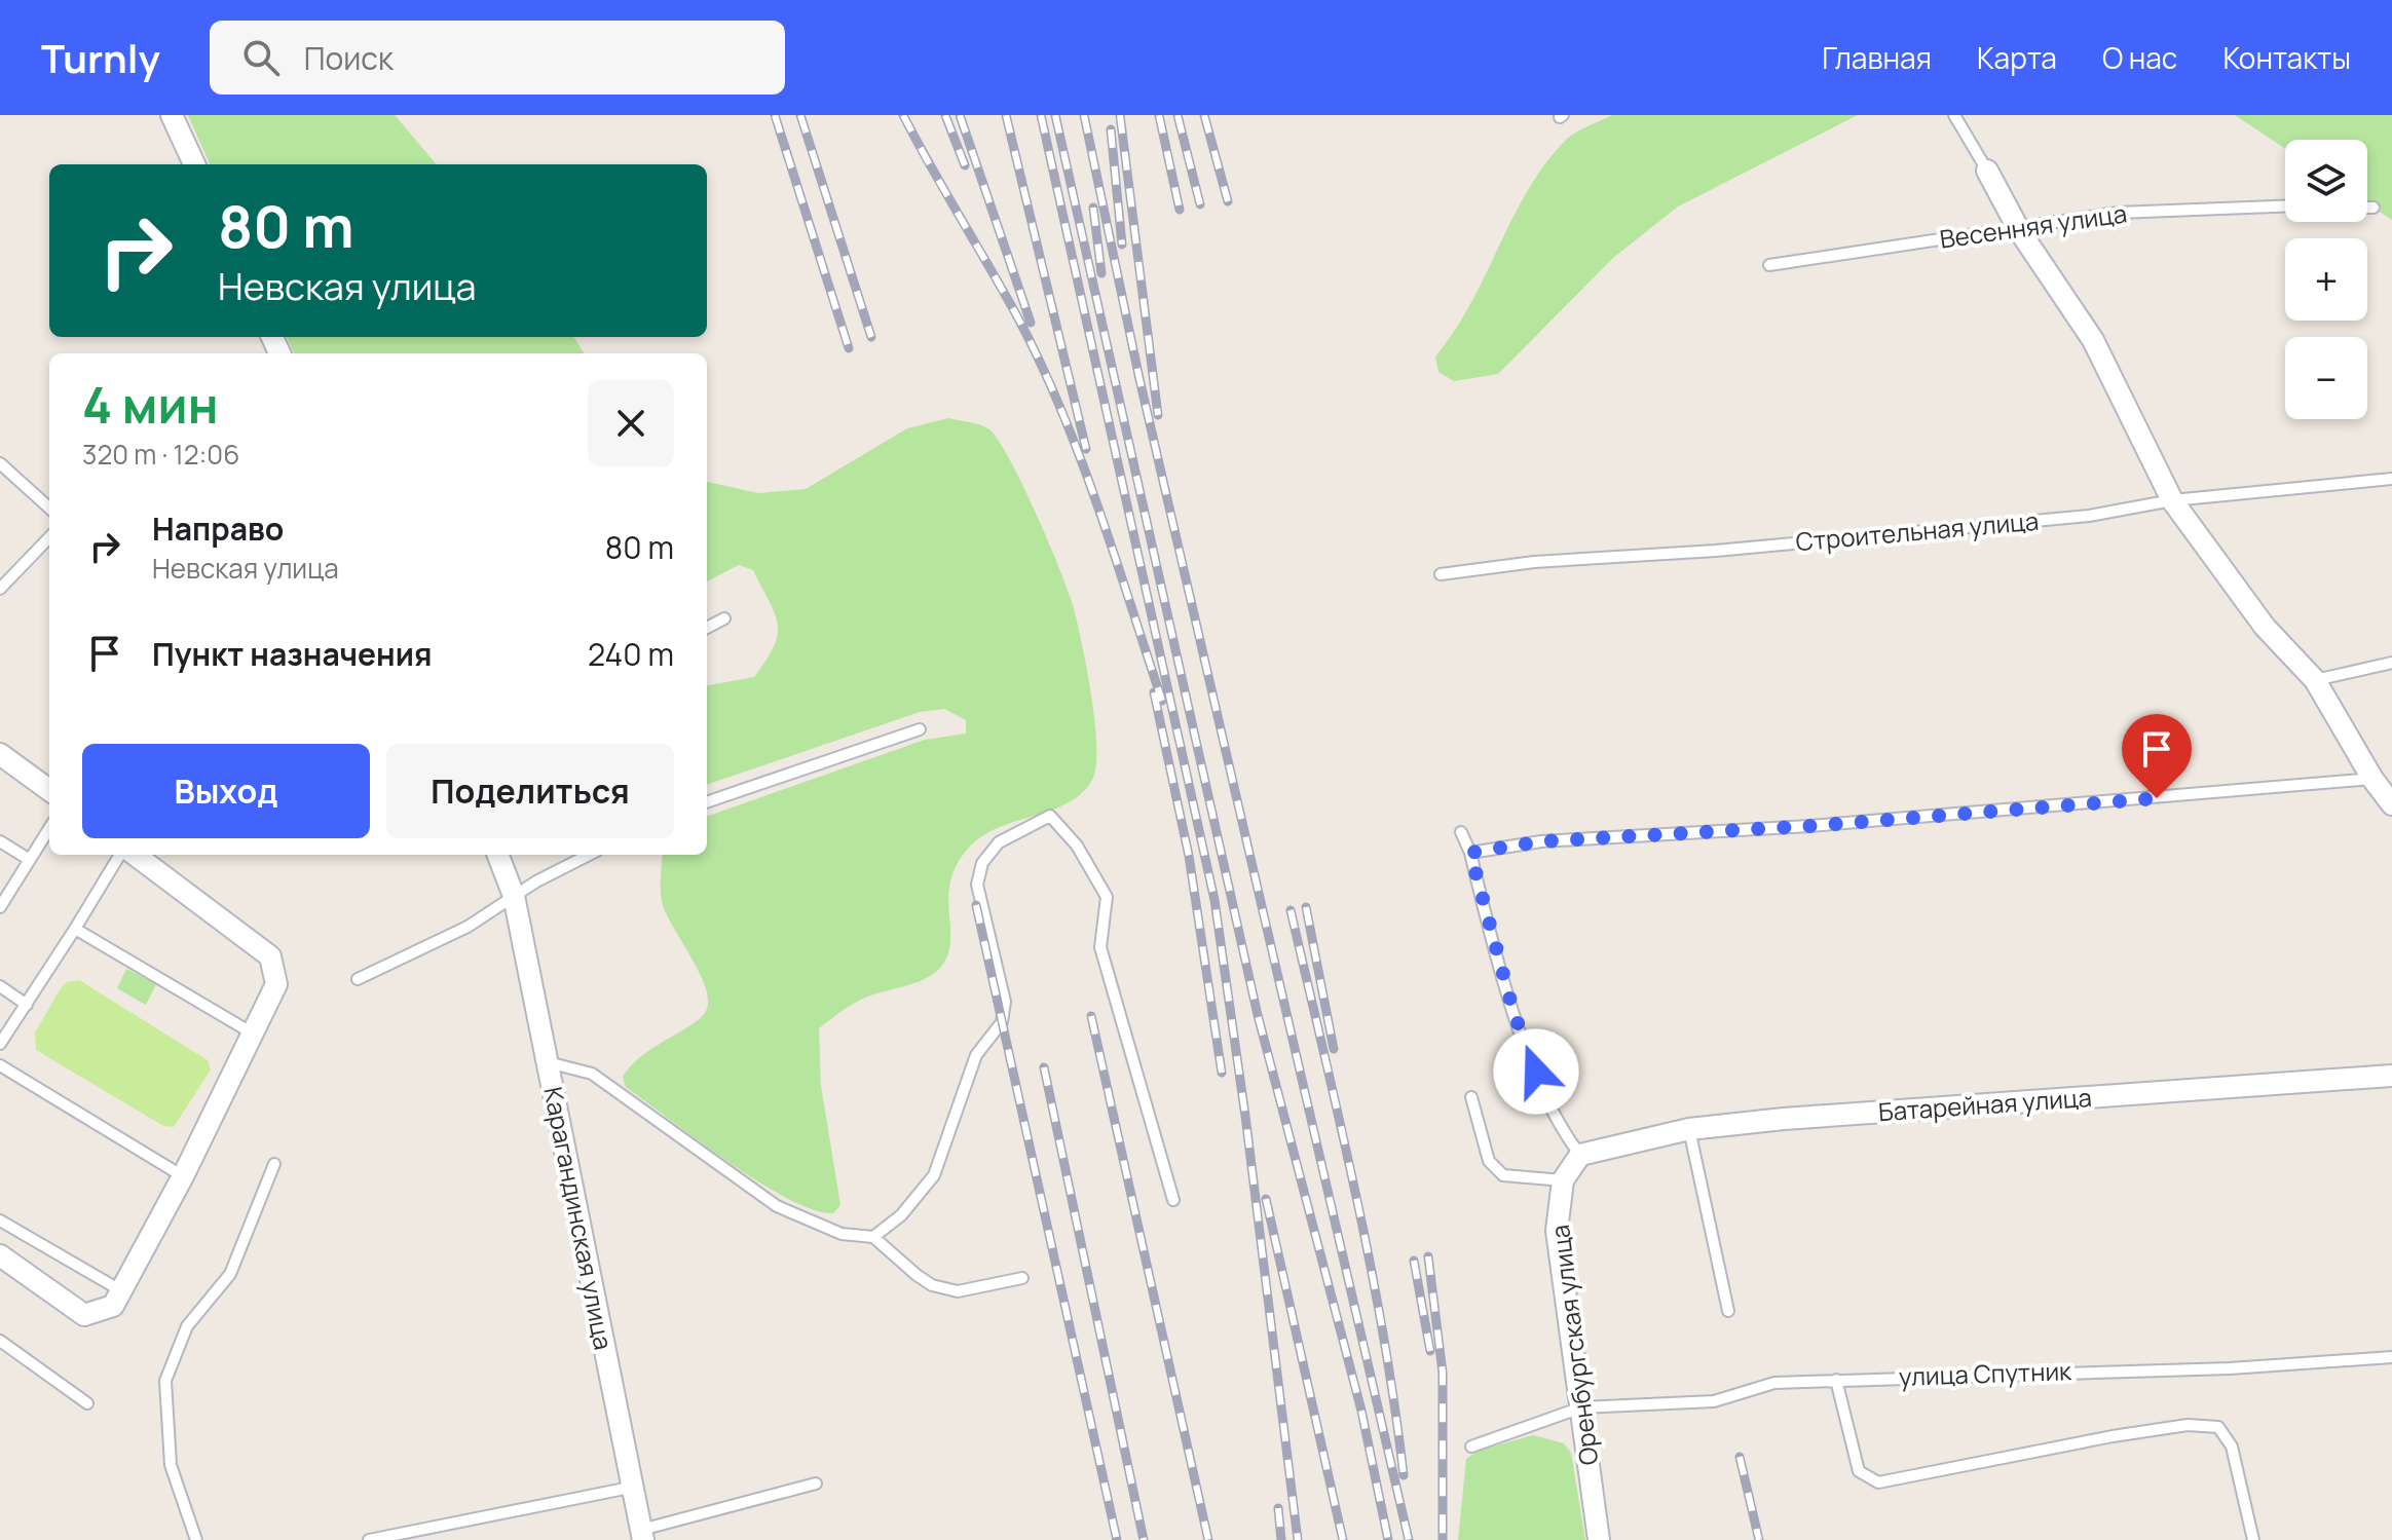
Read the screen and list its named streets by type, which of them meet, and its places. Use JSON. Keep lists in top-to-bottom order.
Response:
{
  "streets": {
    "street": ["Батарейная улица", "Карагандинская улица", "Оренбургская улица"],
    "lane": ["Весенняя улица", "Строительная улица", "улица Спутник"]
  },
  "crossings": [
    ["Батарейная улица", "Оренбургская улица"],
    ["Оренбургская улица", "улица Спутник"]
  ],
  "page": {
    "header": "Turnly",
    "search": "Поиск",
    "nav": [
      "Главная",
      "Карта",
      "О нас",
      "Контакты"
    ],
    "map_buttons": ["+", "−"],
    "turn": ["80 m", "Невская улица"],
    "heading": ["4 мин", "320 m · 12:06"],
    "list": [
      {
        "name": "Направо",
        "note": "Невская улица",
        "value": "80 m"
      },
      {
        "name": "Пункт назначения",
        "value": "240 m"
      }
    ],
    "buttons": ["Выход", "Поделиться"]
  }
}
